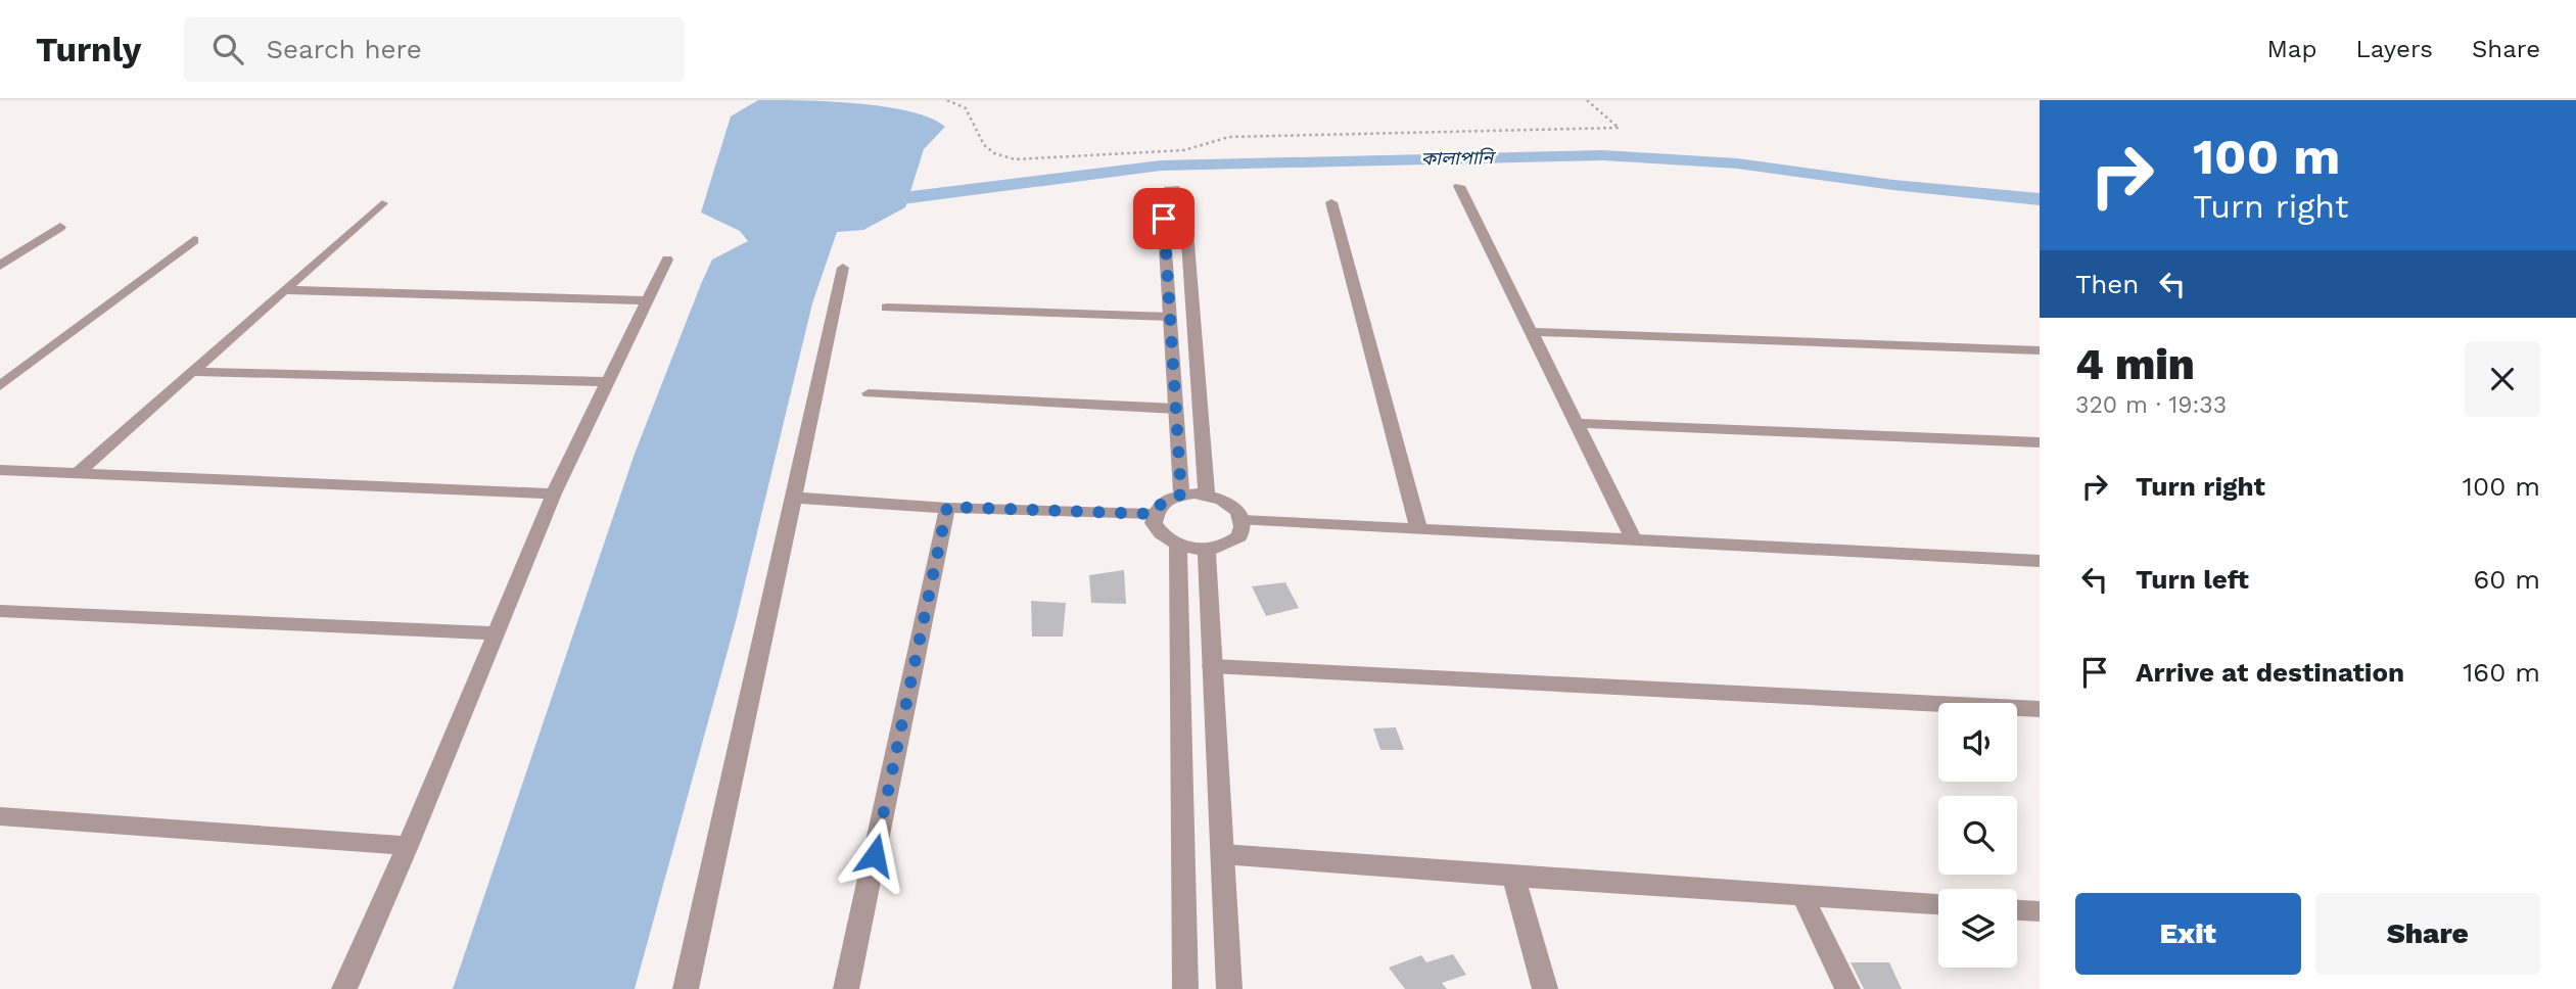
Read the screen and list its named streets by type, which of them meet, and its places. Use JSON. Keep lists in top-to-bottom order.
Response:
{
  "water": ["কালাপানি"],
  "page": {
    "header": "Turnly",
    "search": "Search here",
    "nav": ["Map", "Layers", "Share"],
    "turn": ["100 m", "Turn right"],
    "then": "Then",
    "heading": ["4 min", "320 m · 19:33"],
    "list": [
      {
        "name": "Turn right",
        "value": "100 m"
      },
      {
        "name": "Turn left",
        "value": "60 m"
      },
      {
        "name": "Arrive at destination",
        "value": "160 m"
      }
    ],
    "buttons": ["Exit", "Share"]
  }
}
